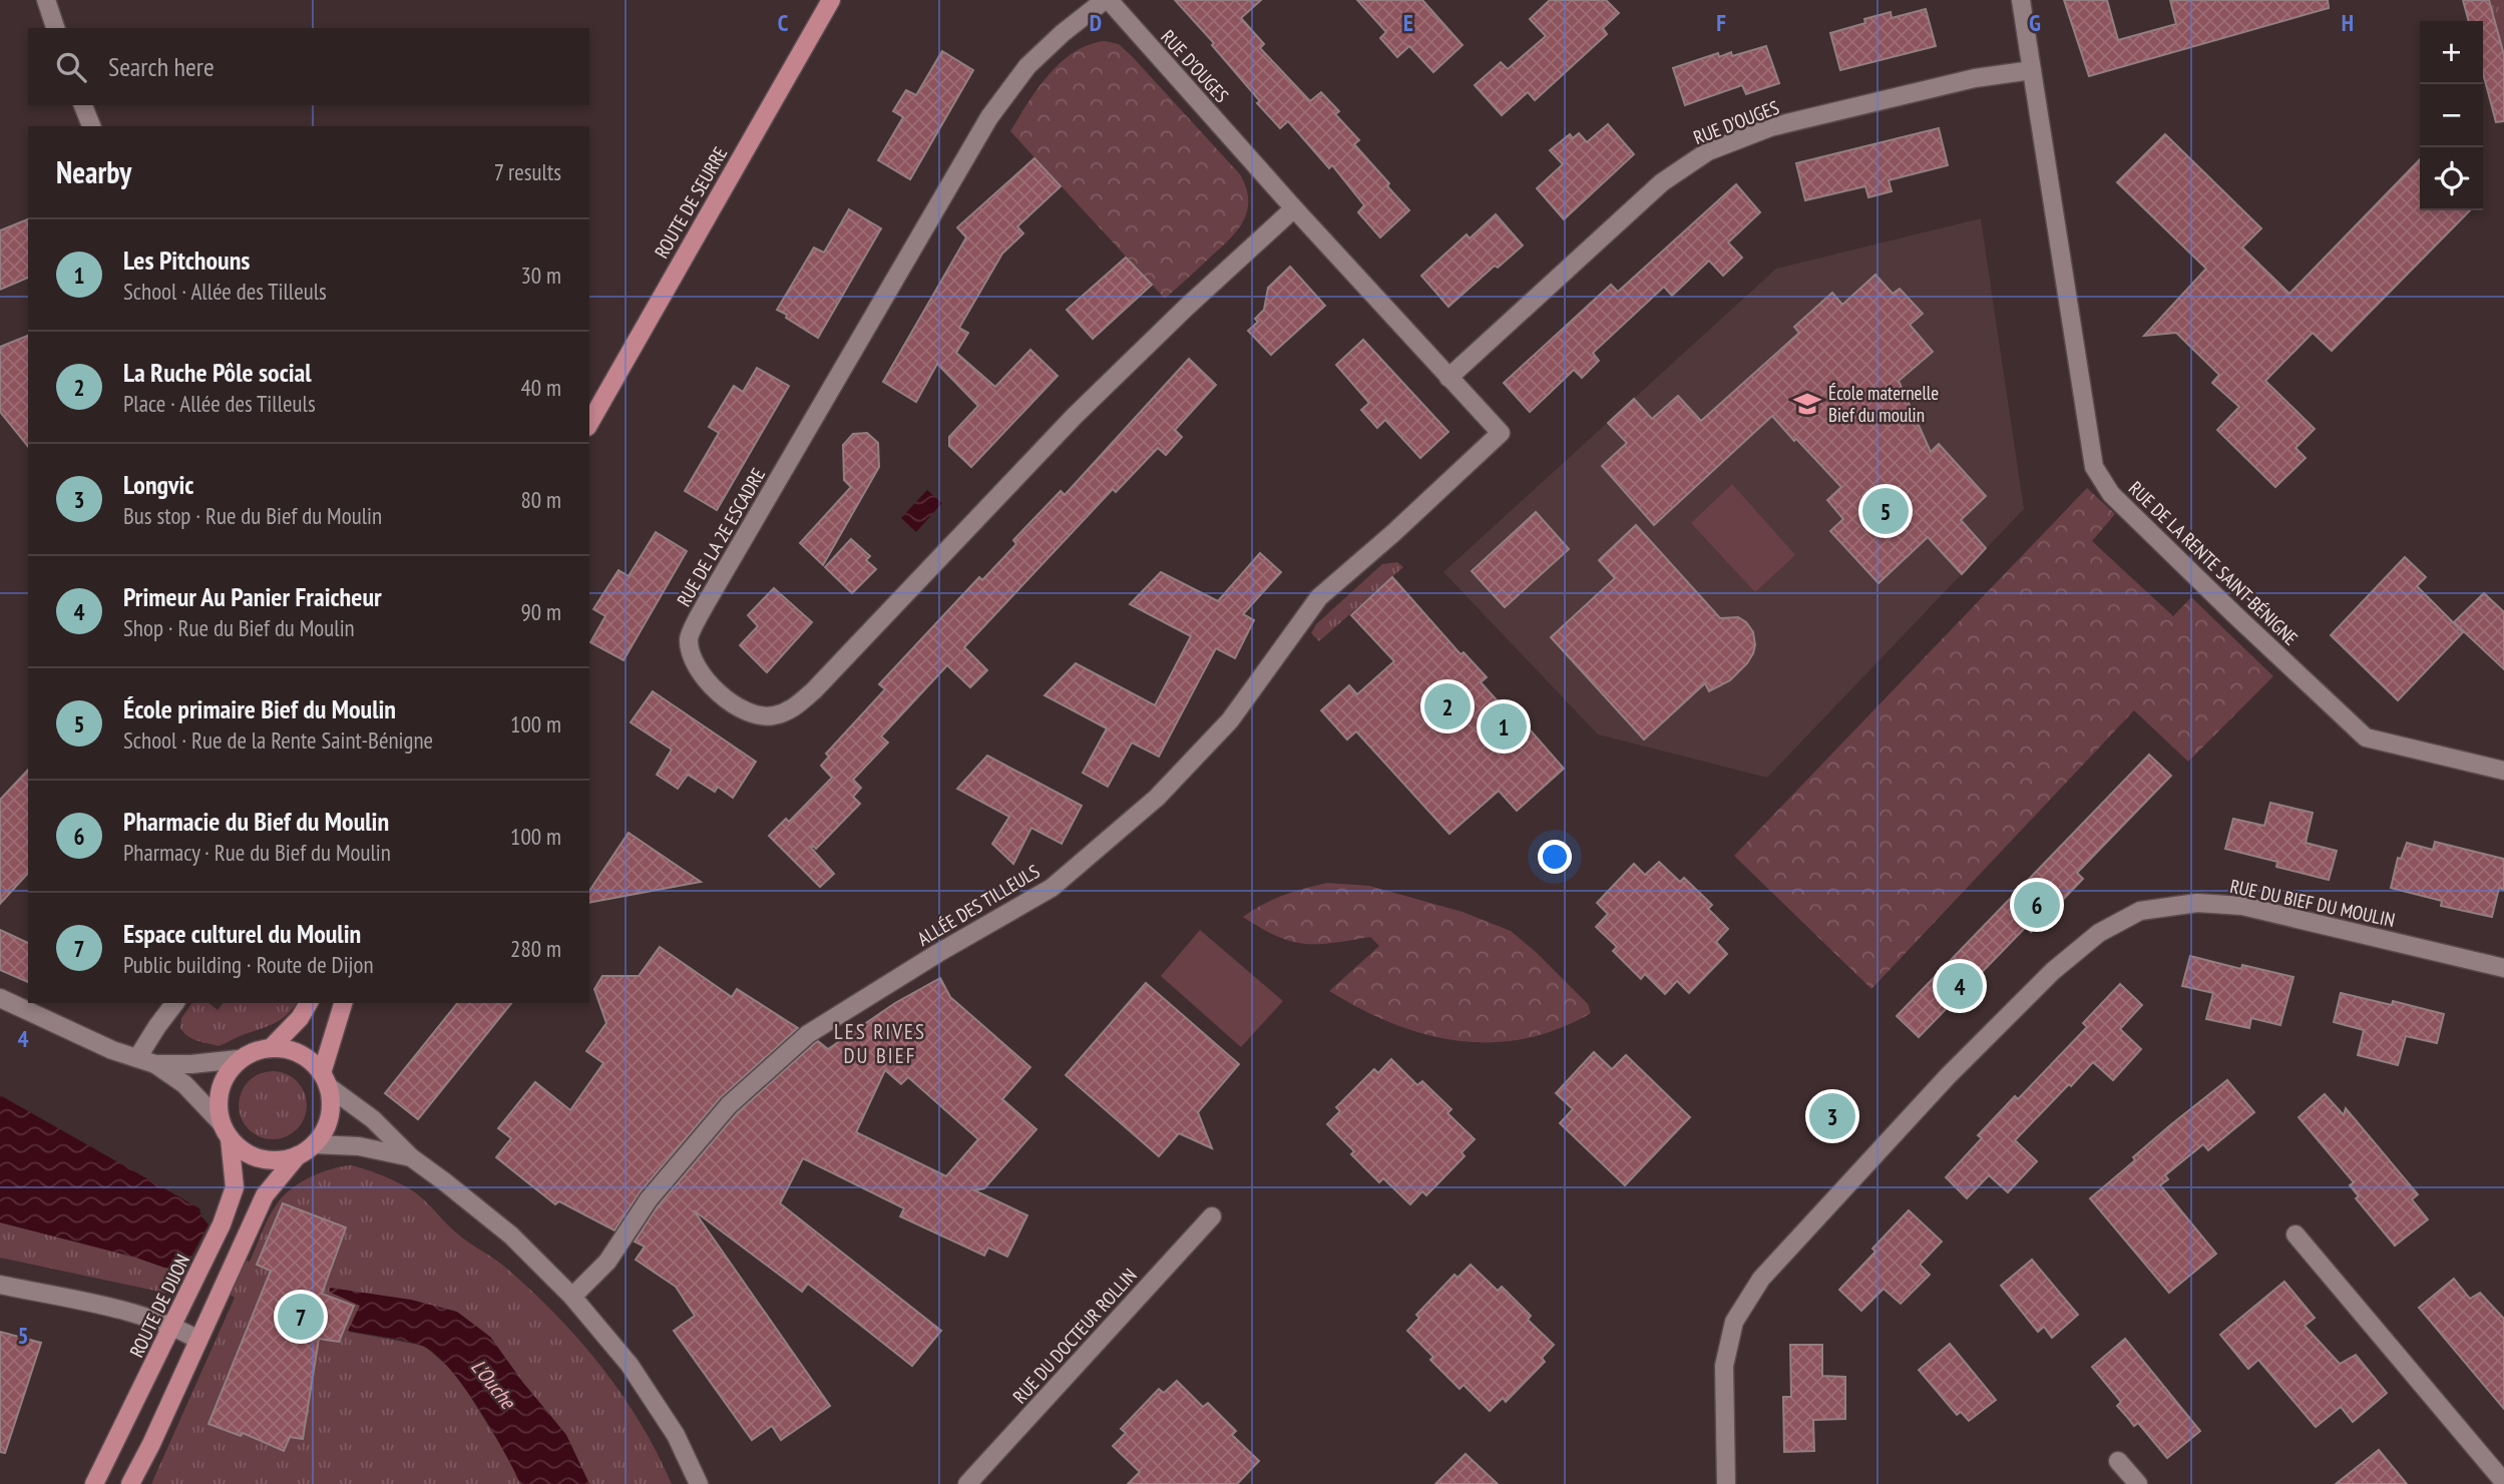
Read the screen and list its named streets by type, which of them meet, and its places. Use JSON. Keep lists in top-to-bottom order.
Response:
{
  "streets": {
    "main road": ["ROUTE DE SEURRE", "ROUTE DE DIJON"],
    "street": [
      "RUE D'OUGES",
      "RUE DE LA 2E ESCADRE",
      "RUE DE LA RENTE SAINT-BÉNIGNE",
      "RUE DU BIEF DU MOULIN",
      "ALLÉE DES TILLEULS",
      "RUE DU DOCTEUR ROLLIN"
    ]
  },
  "crossings": [
    ["RUE D'OUGES", "RUE DE LA 2E ESCADRE"],
    ["RUE D'OUGES", "RUE DE LA RENTE SAINT-BÉNIGNE"],
    ["RUE D'OUGES", "ALLÉE DES TILLEULS"]
  ],
  "districts": ["LES RIVES DU BIEF"],
  "water": ["L'Ouche"],
  "places": {
    "school or university": ["École maternelle Bief du moulin"]
  },
  "page": {
    "map_buttons": ["+", "−"],
    "search": "Search here",
    "heading": ["Nearby", "7 results"],
    "list": [
      {
        "mark": "1",
        "name": "Les Pitchouns",
        "note": "School · Allée des Tilleuls",
        "value": "30 m"
      },
      {
        "mark": "2",
        "name": "La Ruche Pôle social",
        "note": "Place · Allée des Tilleuls",
        "value": "40 m"
      },
      {
        "mark": "3",
        "name": "Longvic",
        "note": "Bus stop · Rue du Bief du Moulin",
        "value": "80 m"
      },
      {
        "mark": "4",
        "name": "Primeur Au Panier Fraicheur",
        "note": "Shop · Rue du Bief du Moulin",
        "value": "90 m"
      },
      {
        "mark": "5",
        "name": "École primaire Bief du Moulin",
        "note": "School · Rue de la Rente Saint-Bénigne",
        "value": "100 m"
      },
      {
        "mark": "6",
        "name": "Pharmacie du Bief du Moulin",
        "note": "Pharmacy · Rue du Bief du Moulin",
        "value": "100 m"
      },
      {
        "mark": "7",
        "name": "Espace culturel du Moulin",
        "note": "Public building · Route de Dijon",
        "value": "280 m"
      }
    ],
    "pins": [
      "5",
      "2",
      "1",
      "6",
      "4",
      "3",
      "7"
    ]
  },
  "grid": {
    "columns": [
      "C",
      "D",
      "E",
      "F",
      "G",
      "H"
    ],
    "rows": ["4", "5"]
  }
}
